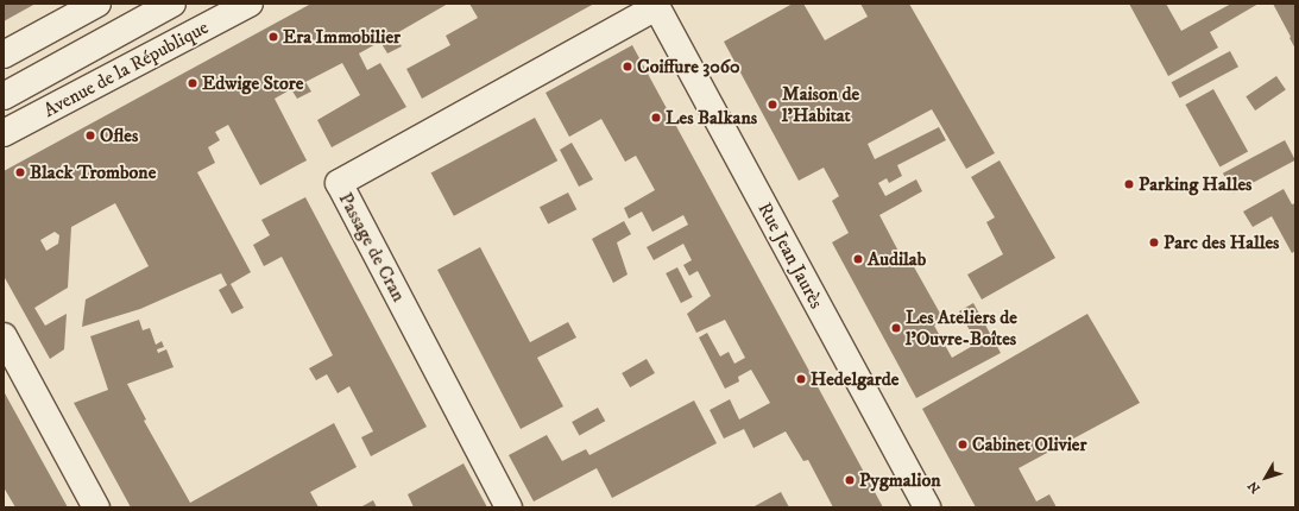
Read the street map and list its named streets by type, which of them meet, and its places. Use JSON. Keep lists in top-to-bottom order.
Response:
{
  "streets": {
    "street": ["Avenue de la République", "Passage de Cran", "Rue Jean Jaurès"]
  },
  "crossings": [
    ["Passage de Cran", "Rue Jean Jaurès"]
  ],
  "places": [
    "Era Immobilier",
    "Coiffure 3060",
    "Edwige Store",
    "Maison de l'Habitat",
    "Les Balkans",
    "Ofles",
    "Black Trombone",
    "Parking Halles",
    "Parc des Halles",
    "Audilab",
    "Les Ateliers de l'Ouvre-Boîtes",
    "Hedelgarde",
    "Cabinet Olivier",
    "Pygmalion"
  ],
  "north": "bottom left"
}
